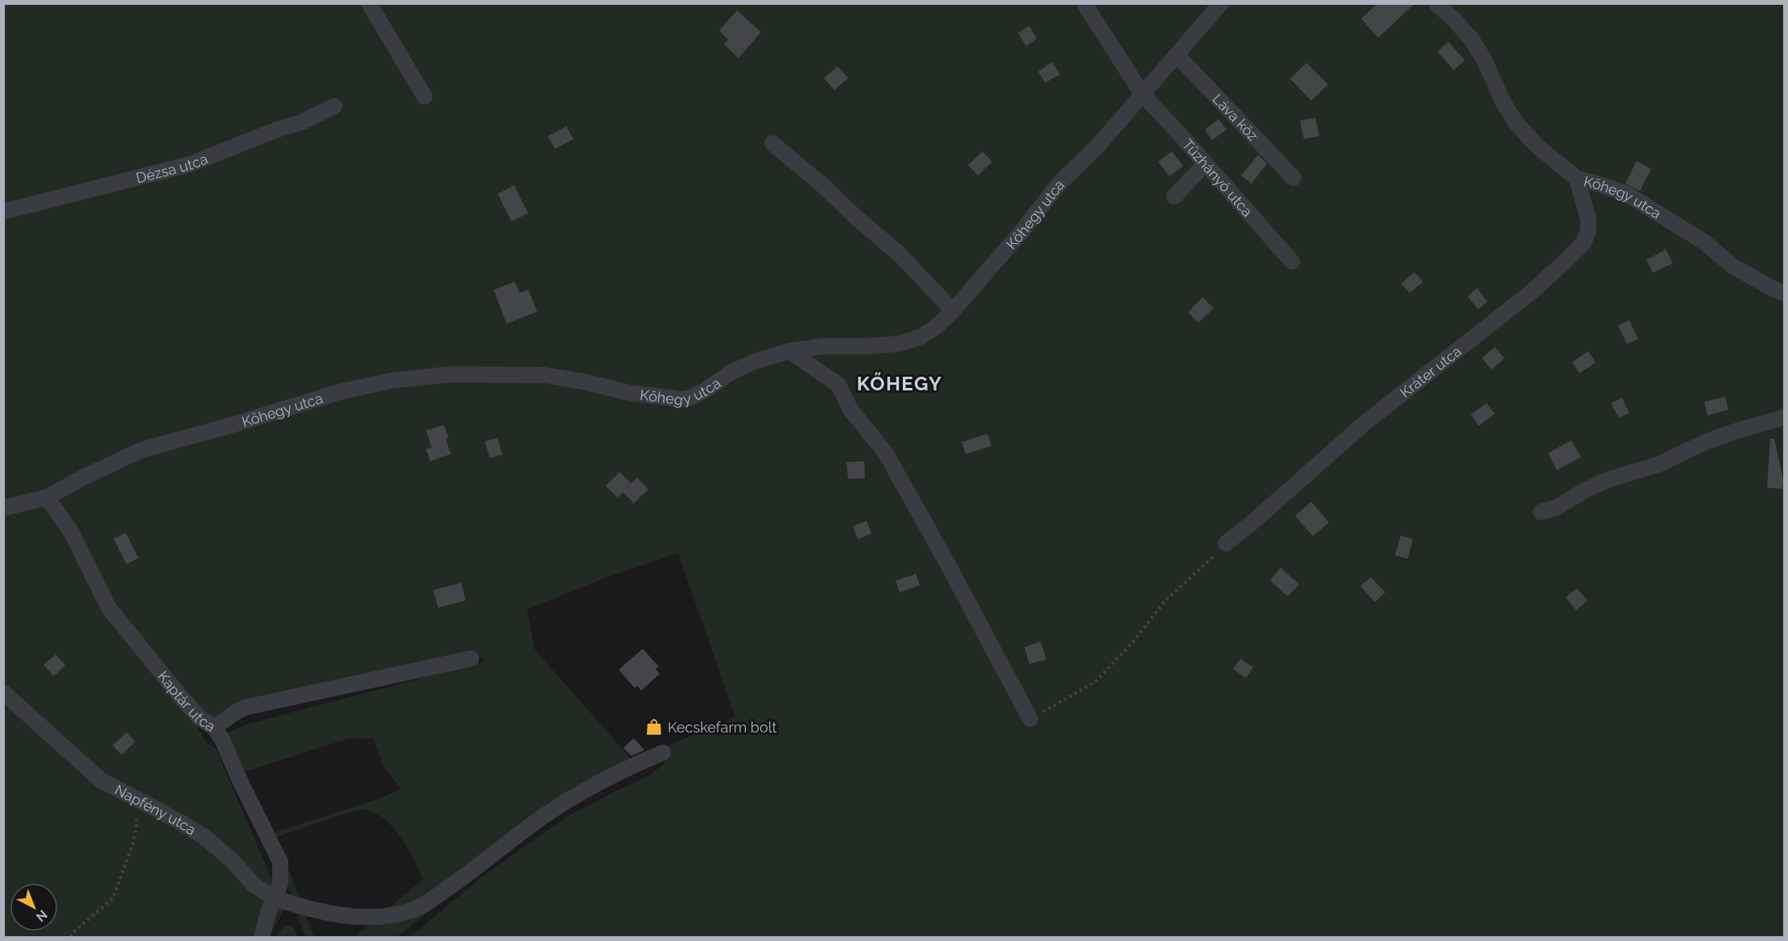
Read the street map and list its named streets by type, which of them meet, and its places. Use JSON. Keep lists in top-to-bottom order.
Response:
{
  "streets": {
    "street": [
      "Láva köz",
      "Dézsa utca",
      "Tűzhányó utca",
      "Kőhegy utca",
      "Kráter utca",
      "Kaptár utca",
      "Napfény utca"
    ]
  },
  "crossings": [
    ["Láva köz", "Kőhegy utca"],
    ["Tűzhányó utca", "Kőhegy utca"],
    ["Kőhegy utca", "Kráter utca"],
    ["Kőhegy utca", "Kaptár utca"]
  ],
  "districts": ["KŐHEGY"],
  "places": {
    "shop": ["Kecskefarm bolt"]
  },
  "north": "bottom right"
}
